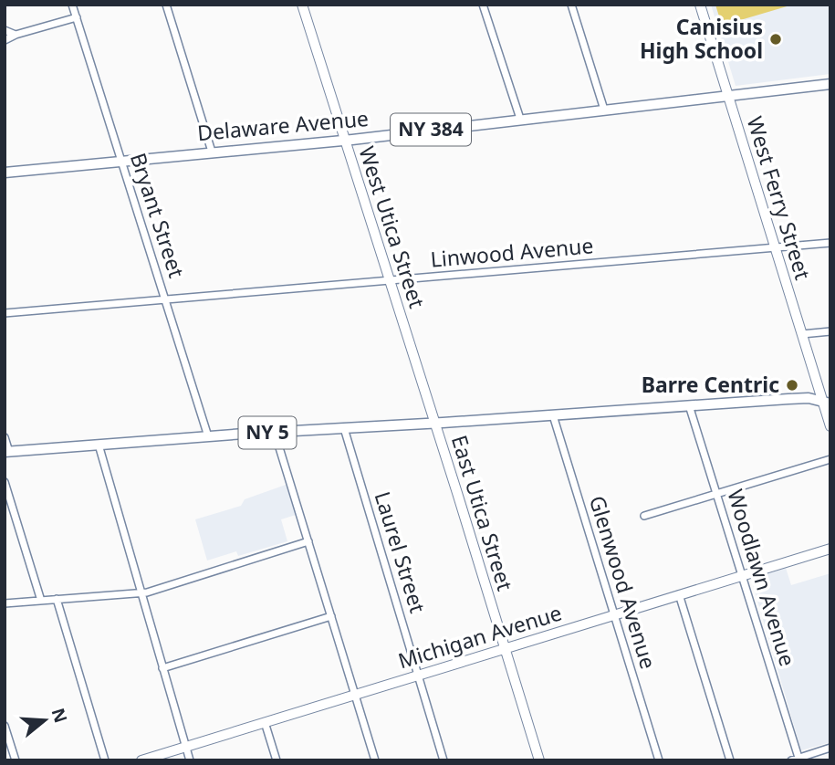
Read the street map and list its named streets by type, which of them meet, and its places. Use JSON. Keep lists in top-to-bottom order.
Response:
{
  "streets": {
    "main road": ["Delaware Avenue", "NY 384", "NY 5"],
    "street": [
      "West Ferry Street",
      "Bryant Street",
      "West Utica Street",
      "Linwood Avenue",
      "East Utica Street",
      "Laurel Street",
      "Woodlawn Avenue",
      "Glenwood Avenue",
      "Michigan Avenue"
    ]
  },
  "crossings": [
    ["Delaware Avenue", "West Ferry Street"],
    ["Delaware Avenue", "Bryant Street"],
    ["Delaware Avenue", "West Utica Street"],
    ["West Ferry Street", "Linwood Avenue"],
    ["West Ferry Street", "NY 5"],
    ["Bryant Street", "Linwood Avenue"],
    ["Bryant Street", "NY 5"],
    ["West Utica Street", "Linwood Avenue"],
    ["West Utica Street", "NY 5"],
    ["West Utica Street", "East Utica Street"],
    ["NY 5", "East Utica Street"],
    ["NY 5", "Laurel Street"],
    ["NY 5", "Woodlawn Avenue"],
    ["NY 5", "Glenwood Avenue"],
    ["East Utica Street", "Michigan Avenue"],
    ["Laurel Street", "Michigan Avenue"],
    ["Woodlawn Avenue", "Michigan Avenue"],
    ["Glenwood Avenue", "Michigan Avenue"]
  ],
  "places": ["Canisius High School", "Barre Centric"],
  "north": "right"
}
